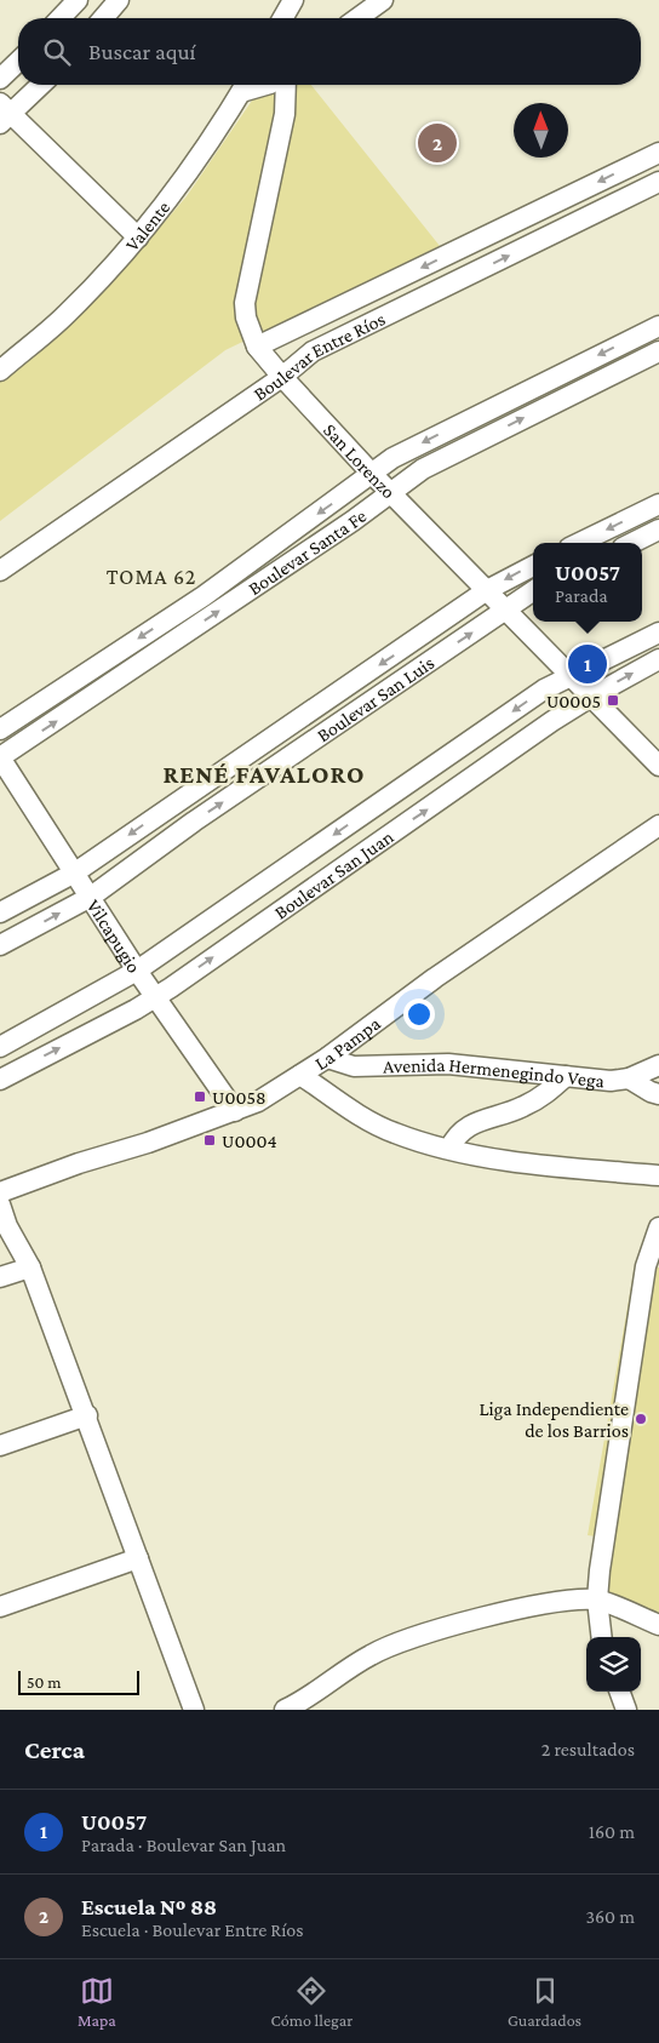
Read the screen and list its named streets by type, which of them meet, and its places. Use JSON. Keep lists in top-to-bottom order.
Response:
{
  "streets": {
    "street": [
      "Valente",
      "Boulevar Entre Ríos",
      "San Lorenzo",
      "Boulevar Santa Fe",
      "Boulevar San Luis",
      "Boulevar San Juan",
      "Vilcapugio",
      "La Pampa",
      "Avenida Hermenegindo Vega"
    ]
  },
  "crossings": [
    ["Boulevar Entre Ríos", "San Lorenzo"],
    ["San Lorenzo", "Boulevar Santa Fe"],
    ["San Lorenzo", "Boulevar San Luis"],
    ["San Lorenzo", "Boulevar San Juan"],
    ["Boulevar Santa Fe", "Vilcapugio"],
    ["Boulevar San Luis", "Vilcapugio"],
    ["Boulevar San Juan", "Vilcapugio"],
    ["Vilcapugio", "La Pampa"],
    ["La Pampa", "Avenida Hermenegindo Vega"]
  ],
  "districts": ["TOMA 62", "RENÉ FAVALORO"],
  "places": {
    "transit": ["U0005", "U0058", "U0004"],
    "other": ["Liga Independiente de los Barrios"]
  },
  "scale_bar": "50 m",
  "north": "top",
  "page": {
    "search": "Buscar aquí",
    "pins": ["2", "1"],
    "popup": ["U0057", "Parada"],
    "scale": "50 m",
    "heading": ["Cerca", "2 resultados"],
    "list": [
      {
        "mark": "1",
        "name": "U0057",
        "note": "Parada · Boulevar San Juan",
        "value": "160 m"
      },
      {
        "mark": "2",
        "name": "Escuela Nº 88",
        "note": "Escuela · Boulevar Entre Ríos",
        "value": "360 m"
      }
    ],
    "nav": ["Mapa", "Cómo llegar", "Guardados"]
  }
}
